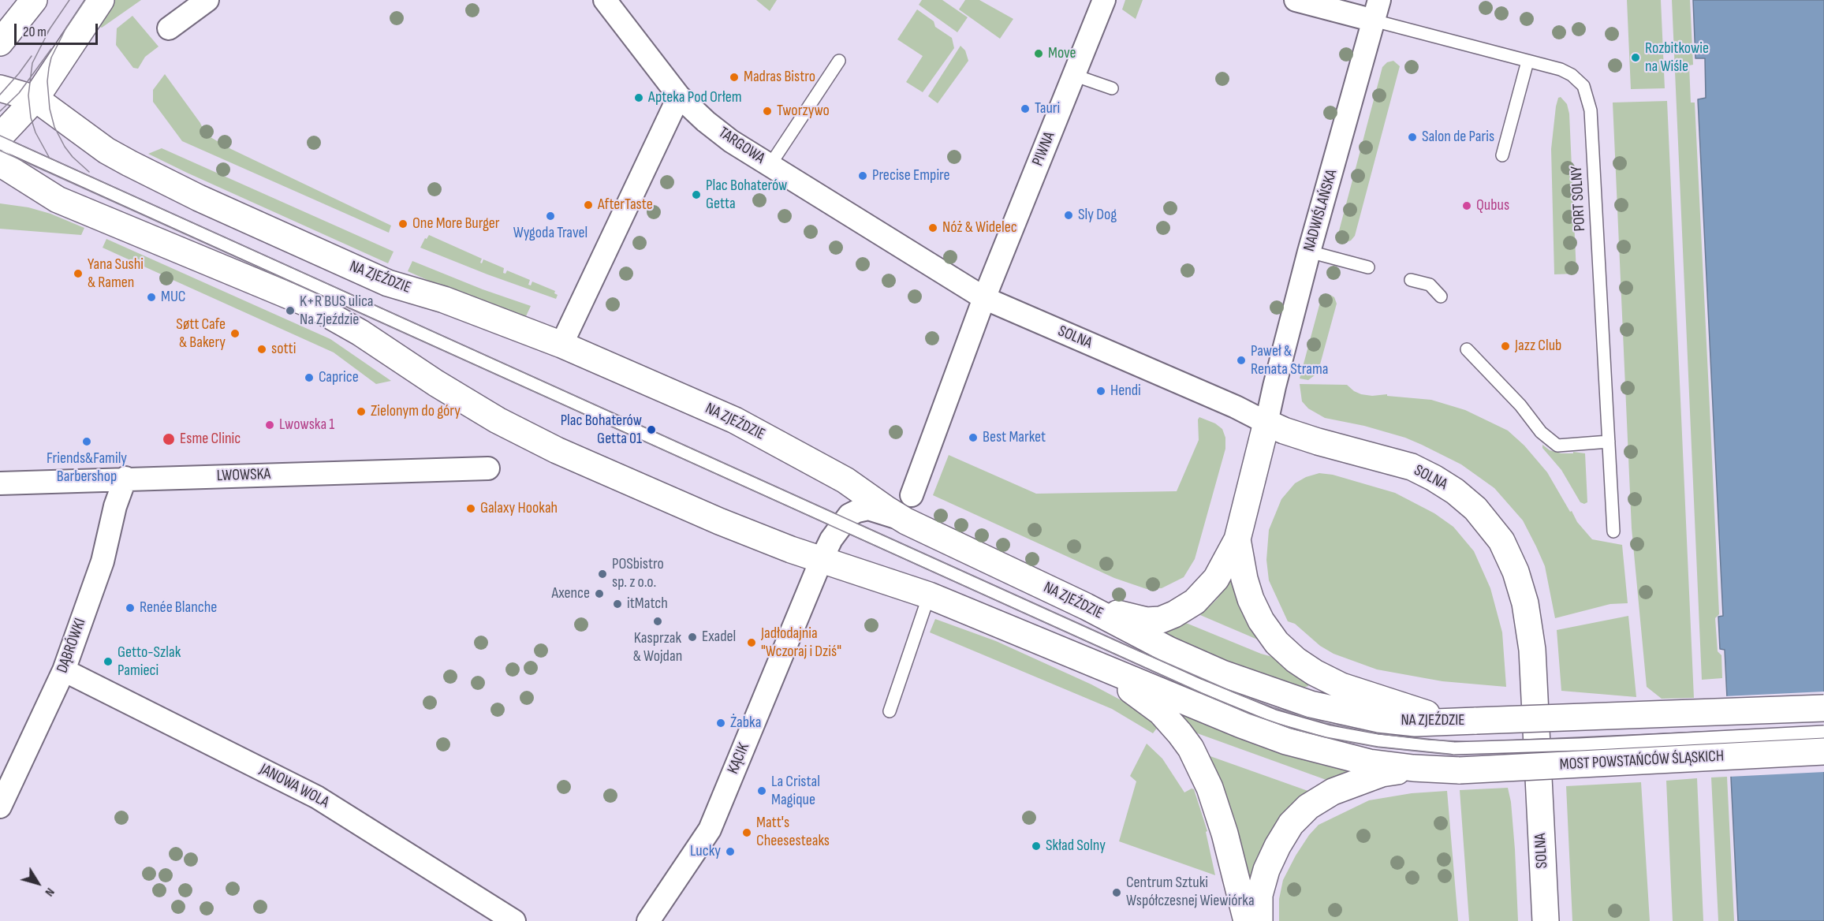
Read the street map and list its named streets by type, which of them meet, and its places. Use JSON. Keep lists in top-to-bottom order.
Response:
{
  "streets": {
    "street": [
      "TARGOWA",
      "PIWNA",
      "NADWIŚLAŃSKA",
      "NA ZJEŹDZIE",
      "SOLNA",
      "LWOWSKA",
      "DĄBRÓWKI",
      "KĄCIK",
      "MOST POWSTAŃCÓW ŚLĄSKICH",
      "JANOWA WOLA"
    ],
    "lane": ["PORT SOLNY"]
  },
  "crossings": [
    ["TARGOWA", "PIWNA"],
    ["TARGOWA", "SOLNA"],
    ["PIWNA", "SOLNA"],
    ["PORT SOLNY", "NADWIŚLAŃSKA"],
    ["NADWIŚLAŃSKA", "SOLNA"],
    ["NA ZJEŹDZIE", "KĄCIK"],
    ["LWOWSKA", "DĄBRÓWKI"],
    ["DĄBRÓWKI", "JANOWA WOLA"]
  ],
  "places": [
    "Move",
    "Rozbitkowie na Wiśle",
    "Madras Bistro",
    "Apteka Pod Orłem",
    "Tauri",
    "Tworzywo",
    "Salon de Paris",
    "Precise Empire",
    "Plac Bohaterów Getta",
    "AfterTaste",
    "Qubus",
    "Sly Dog",
    "Wygoda Travel",
    "One More Burger",
    "Nóż & Widelec",
    "Yana Sushi & Ramen",
    "MUC",
    "K+R BUS ulica Na Zjeździe",
    "Søtt Cafe & Bakery",
    "Jazz Club",
    "sotti",
    "Paweł & Renata Strama",
    "Caprice",
    "Hendi",
    "Zielonym do góry",
    "Lwowska 1",
    "Plac Bohaterów Getta 01",
    "Best Market",
    "Esme Clinic",
    "Friends&Family Barbershop",
    "Galaxy Hookah",
    "POSbistro sp. z o.o.",
    "Axence",
    "itMatch",
    "Renée Blanche",
    "Kasprzak & Wojdan",
    "Exadel",
    "Jadłodajnia \"Wczoraj i Dziś\"",
    "Getto-Szlak Pamieci",
    "Żabka",
    "La Cristal Magique",
    "Matt's Cheesesteaks",
    "Skład Solny",
    "Lucky",
    "Centrum Sztuki Współczesnej Wiewiórka"
  ],
  "scale_bar": "20 m",
  "north": "bottom right"
}
